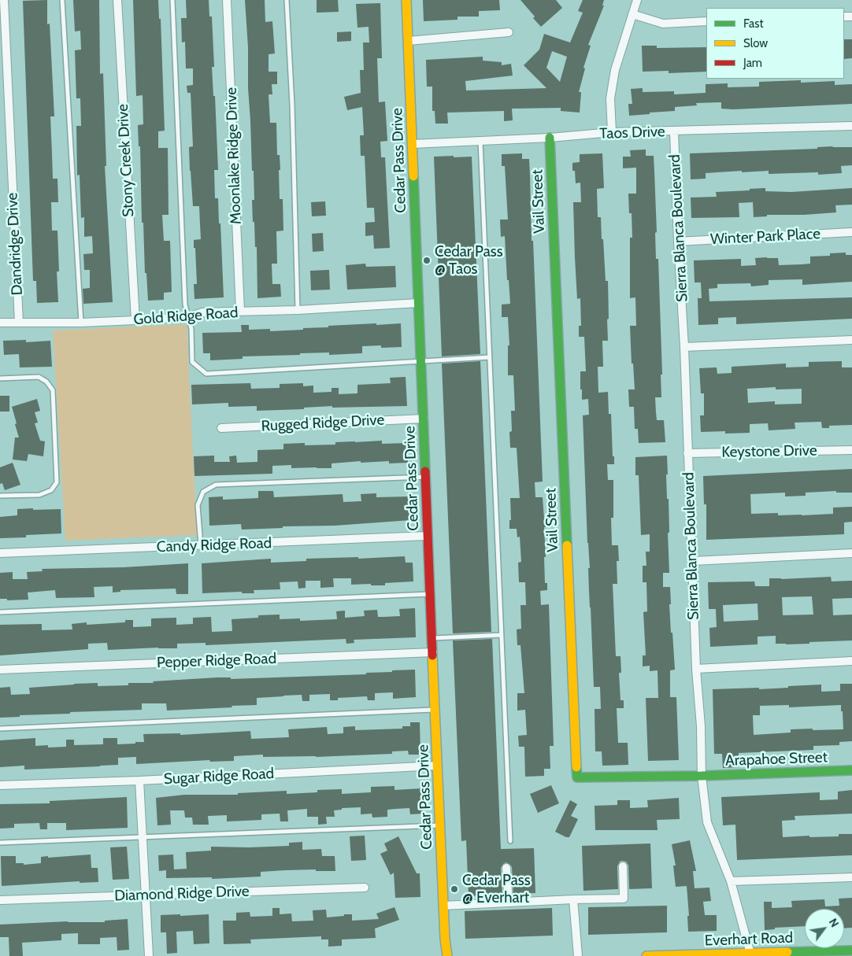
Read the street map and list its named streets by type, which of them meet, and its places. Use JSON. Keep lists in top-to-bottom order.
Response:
{
  "streets": {
    "street": [
      "Taos Drive",
      "Moonlake Ridge Drive",
      "Stony Creek Drive",
      "Cedar Pass Drive",
      "Vail Street",
      "Sierra Blanca Boulevard",
      "Winter Park Place",
      "Dandridge Drive",
      "Gold Ridge Road",
      "Rugged Ridge Drive",
      "Keystone Drive",
      "Candy Ridge Road",
      "Pepper Ridge Road",
      "Arapahoe Street",
      "Sugar Ridge Road",
      "Diamond Ridge Drive",
      "Everhart Road"
    ]
  },
  "crossings": [
    ["Taos Drive", "Cedar Pass Drive"],
    ["Taos Drive", "Vail Street"],
    ["Taos Drive", "Sierra Blanca Boulevard"],
    ["Moonlake Ridge Drive", "Gold Ridge Road"],
    ["Stony Creek Drive", "Gold Ridge Road"],
    ["Cedar Pass Drive", "Gold Ridge Road"],
    ["Cedar Pass Drive", "Rugged Ridge Drive"],
    ["Cedar Pass Drive", "Candy Ridge Road"],
    ["Cedar Pass Drive", "Pepper Ridge Road"],
    ["Cedar Pass Drive", "Sugar Ridge Road"],
    ["Vail Street", "Sierra Blanca Boulevard"],
    ["Vail Street", "Arapahoe Street"],
    ["Sierra Blanca Boulevard", "Winter Park Place"],
    ["Sierra Blanca Boulevard", "Keystone Drive"],
    ["Sierra Blanca Boulevard", "Arapahoe Street"],
    ["Sierra Blanca Boulevard", "Everhart Road"],
    ["Dandridge Drive", "Gold Ridge Road"]
  ],
  "places": ["Cedar Pass @ Taos", "Cedar Pass @ Everhart"],
  "legend": ["Fast", "Slow", "Jam"],
  "north": "top right"
}
